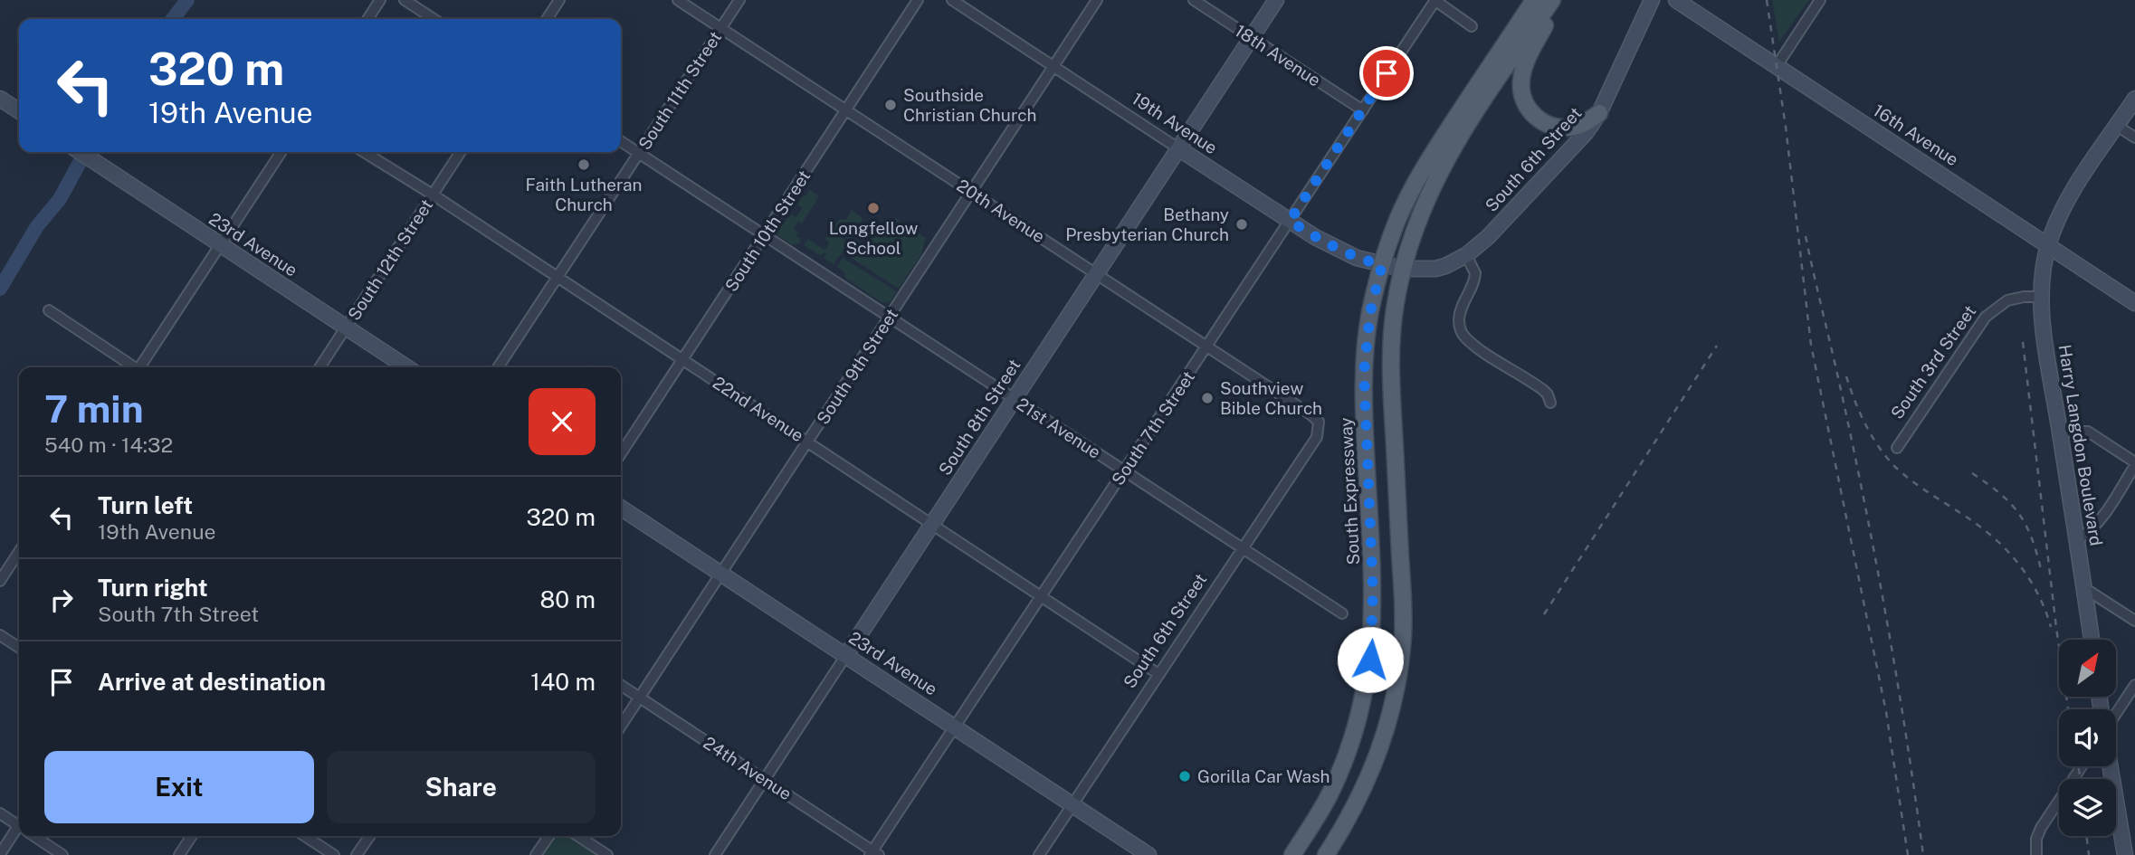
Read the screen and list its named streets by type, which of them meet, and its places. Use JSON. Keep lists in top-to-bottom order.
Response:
{
  "streets": {
    "main road": ["South Expressway"],
    "street": [
      "18th Avenue",
      "South 11th Street",
      "19th Avenue",
      "16th Avenue",
      "South 6th Street",
      "20th Avenue",
      "South 10th Street",
      "23rd Avenue",
      "South 12th Street",
      "South 3rd Street",
      "South 9th Street",
      "22nd Avenue",
      "South 8th Street",
      "21st Avenue",
      "South 7th Street",
      "Harry Langdon Boulevard",
      "24th Avenue"
    ]
  },
  "crossings": [
    ["18th Avenue", "South 8th Street"],
    ["18th Avenue", "South 7th Street"],
    ["South 11th Street", "20th Avenue"],
    ["South 11th Street", "22nd Avenue"],
    ["South 11th Street", "21st Avenue"],
    ["19th Avenue", "South 6th Street"],
    ["19th Avenue", "South 9th Street"],
    ["19th Avenue", "South 8th Street"],
    ["19th Avenue", "South 7th Street"],
    ["19th Avenue", "South Expressway"],
    ["16th Avenue", "Harry Langdon Boulevard"],
    ["South 6th Street", "20th Avenue"],
    ["South 6th Street", "23rd Avenue"],
    ["South 6th Street", "22nd Avenue"],
    ["South 6th Street", "21st Avenue"],
    ["South 6th Street", "South Expressway"],
    ["20th Avenue", "South 10th Street"],
    ["20th Avenue", "South 9th Street"],
    ["20th Avenue", "South 8th Street"],
    ["20th Avenue", "South 7th Street"],
    ["South 10th Street", "22nd Avenue"],
    ["South 10th Street", "21st Avenue"],
    ["23rd Avenue", "South 12th Street"],
    ["23rd Avenue", "South 9th Street"],
    ["23rd Avenue", "South 8th Street"],
    ["23rd Avenue", "South 7th Street"],
    ["South 12th Street", "22nd Avenue"],
    ["South 3rd Street", "Harry Langdon Boulevard"],
    ["South 9th Street", "22nd Avenue"],
    ["South 9th Street", "21st Avenue"],
    ["South 9th Street", "24th Avenue"],
    ["22nd Avenue", "South 8th Street"],
    ["22nd Avenue", "South 7th Street"],
    ["South 8th Street", "21st Avenue"],
    ["South 8th Street", "24th Avenue"],
    ["21st Avenue", "South 7th Street"],
    ["South 7th Street", "24th Avenue"]
  ],
  "places": [
    "Southside Christian Church",
    "Faith Lutheran Church",
    "Longfellow School",
    "Bethany Presbyterian Church",
    "Southview Bible Church",
    "Gorilla Car Wash"
  ],
  "north": "top right",
  "page": {
    "turn": ["320 m", "19th Avenue"],
    "heading": ["7 min", "540 m · 14:32"],
    "list": [
      {
        "name": "Turn left",
        "note": "19th Avenue",
        "value": "320 m"
      },
      {
        "name": "Turn right",
        "note": "South 7th Street",
        "value": "80 m"
      },
      {
        "name": "Arrive at destination",
        "value": "140 m"
      }
    ],
    "buttons": ["Exit", "Share"]
  }
}
